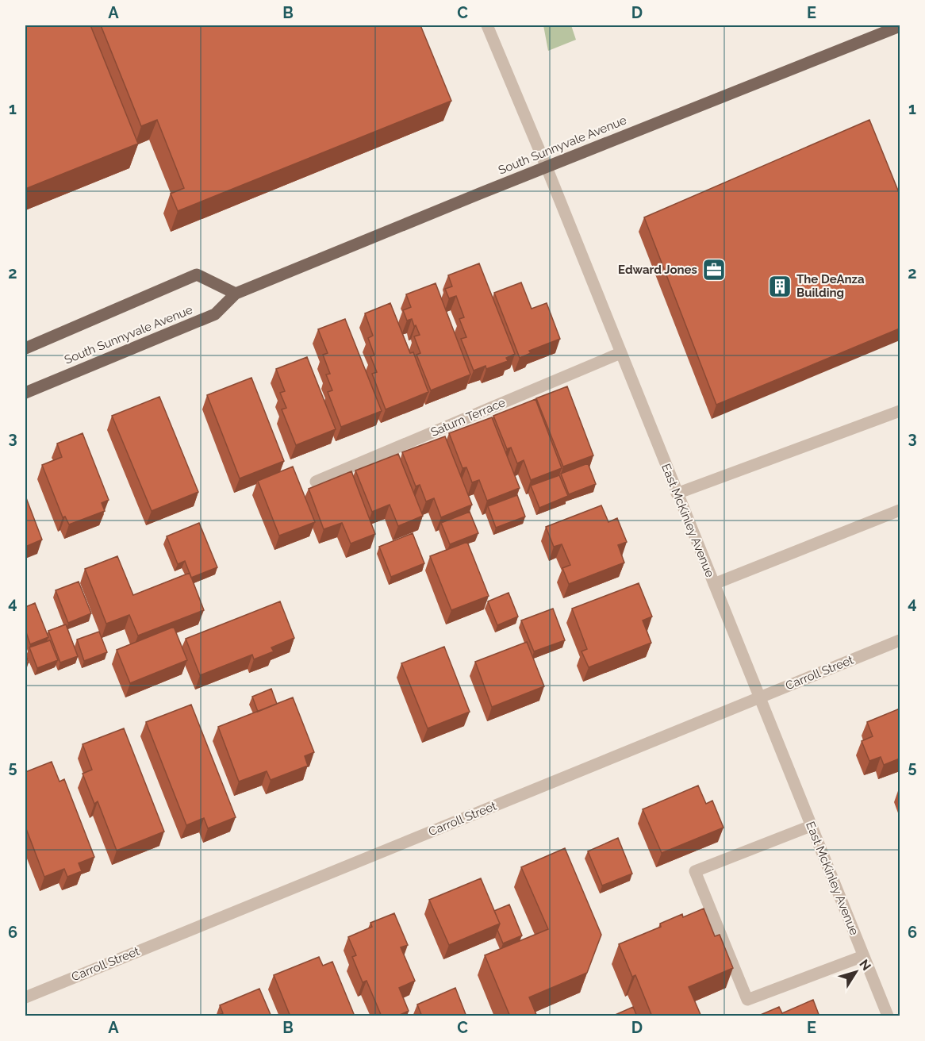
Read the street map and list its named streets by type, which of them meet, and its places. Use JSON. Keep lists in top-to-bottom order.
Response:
{
  "streets": {
    "main road": ["South Sunnyvale Avenue"],
    "street": ["Saturn Terrace", "East McKinley Avenue", "Carroll Street"]
  },
  "crossings": [
    ["South Sunnyvale Avenue", "East McKinley Avenue"],
    ["Saturn Terrace", "East McKinley Avenue"],
    ["East McKinley Avenue", "Carroll Street"]
  ],
  "places": {
    "office": ["Edward Jones"],
    "building": ["The DeAnza Building"]
  },
  "north": "top right",
  "grid": {
    "columns": [
      "A",
      "B",
      "C",
      "D",
      "E"
    ],
    "rows": [
      "1",
      "2",
      "3",
      "4",
      "5",
      "6"
    ]
  }
}
